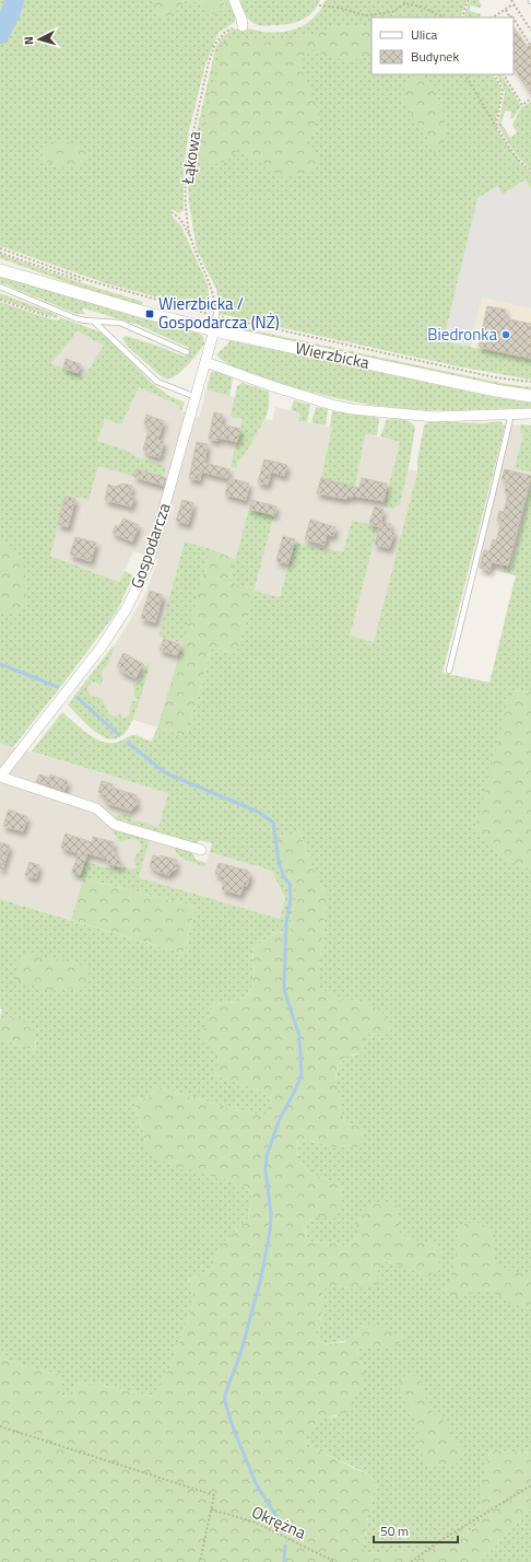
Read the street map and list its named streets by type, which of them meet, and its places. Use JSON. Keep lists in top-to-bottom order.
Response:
{
  "streets": {
    "street": ["Wierzbicka", "Gospodarcza"],
    "path": ["Łąkowa", "Okrężna"]
  },
  "crossings": [
    ["Łąkowa", "Wierzbicka"],
    ["Łąkowa", "Gospodarcza"],
    ["Wierzbicka", "Gospodarcza"]
  ],
  "places": {
    "transit": ["Wierzbicka / Gospodarcza (NŻ)"],
    "other": ["Biedronka"]
  },
  "legend": ["Ulica", "Budynek"],
  "scale_bar": "50 m",
  "north": "left"
}
